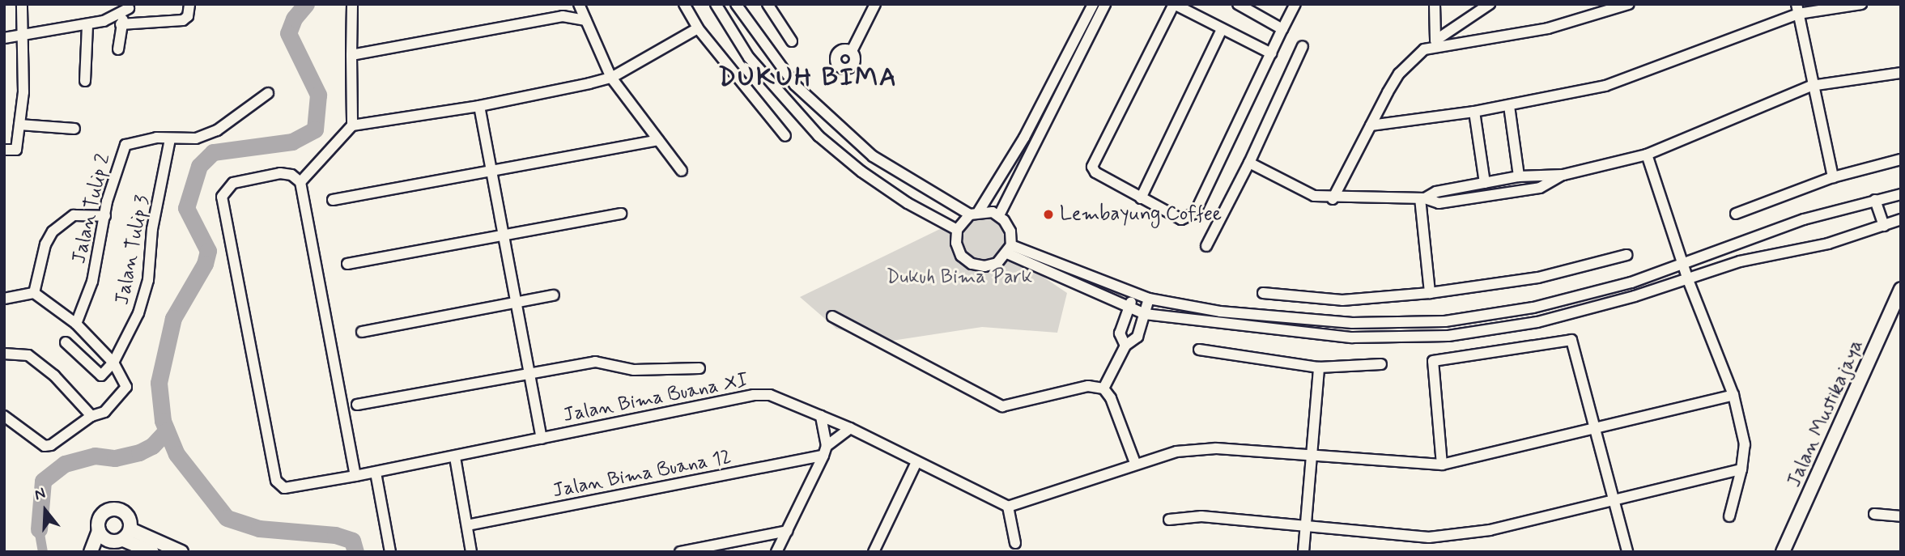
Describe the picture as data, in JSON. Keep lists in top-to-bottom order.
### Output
{
  "streets": {
    "main road": ["Jalan Mustikajaya"],
    "street": [
      "Jalan Tulip 2",
      "Jalan Tulip 3",
      "Jalan Bima Buana XI",
      "Jalan Bima Buana 12"
    ]
  },
  "crossings": [
    ["Jalan Tulip 2", "Jalan Tulip 3"]
  ],
  "districts": ["DUKUH BIMA"],
  "parks": ["Dukuh Bima Park"],
  "places": ["Lembayung Coffee"],
  "north": "top"
}
